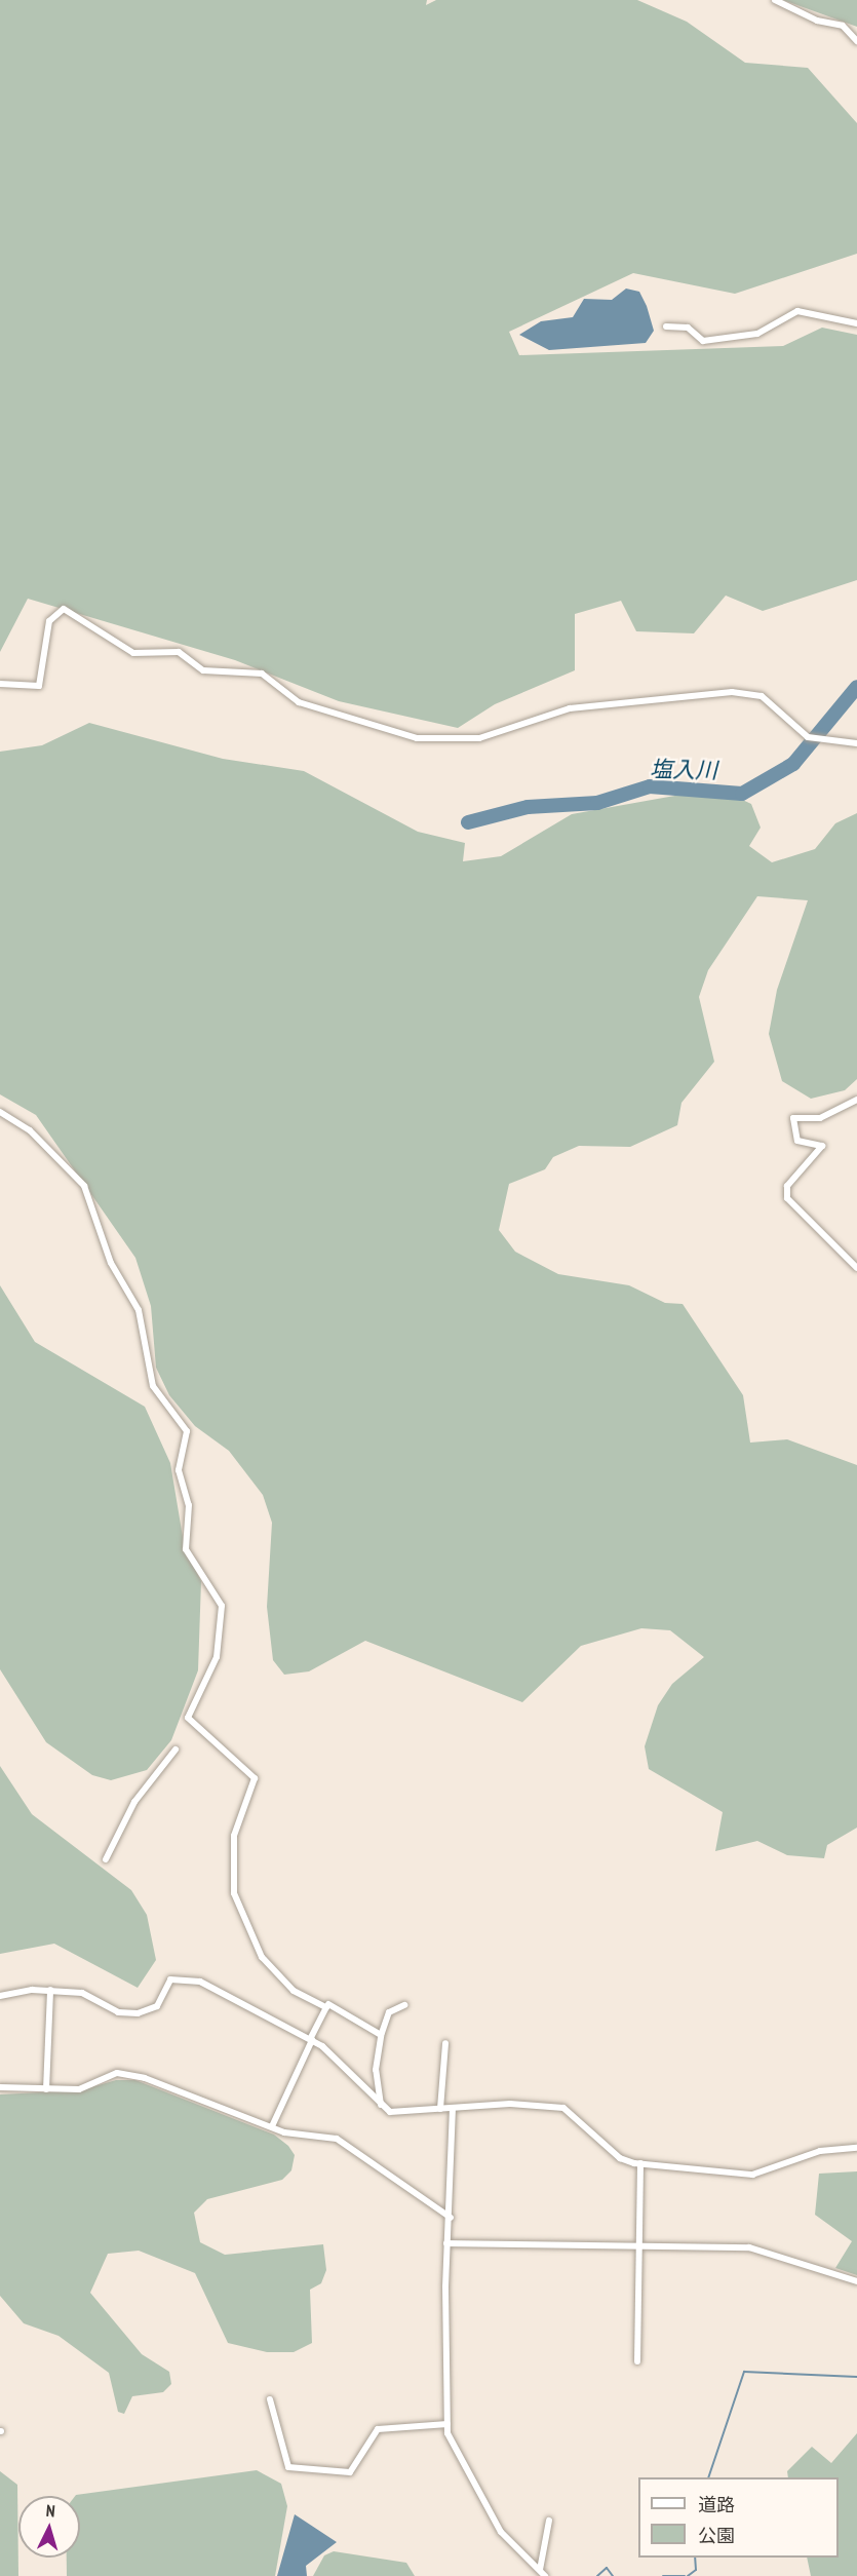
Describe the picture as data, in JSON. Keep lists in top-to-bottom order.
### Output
{
  "water": ["塩入川"],
  "legend": ["道路", "公園"],
  "north": "top"
}
